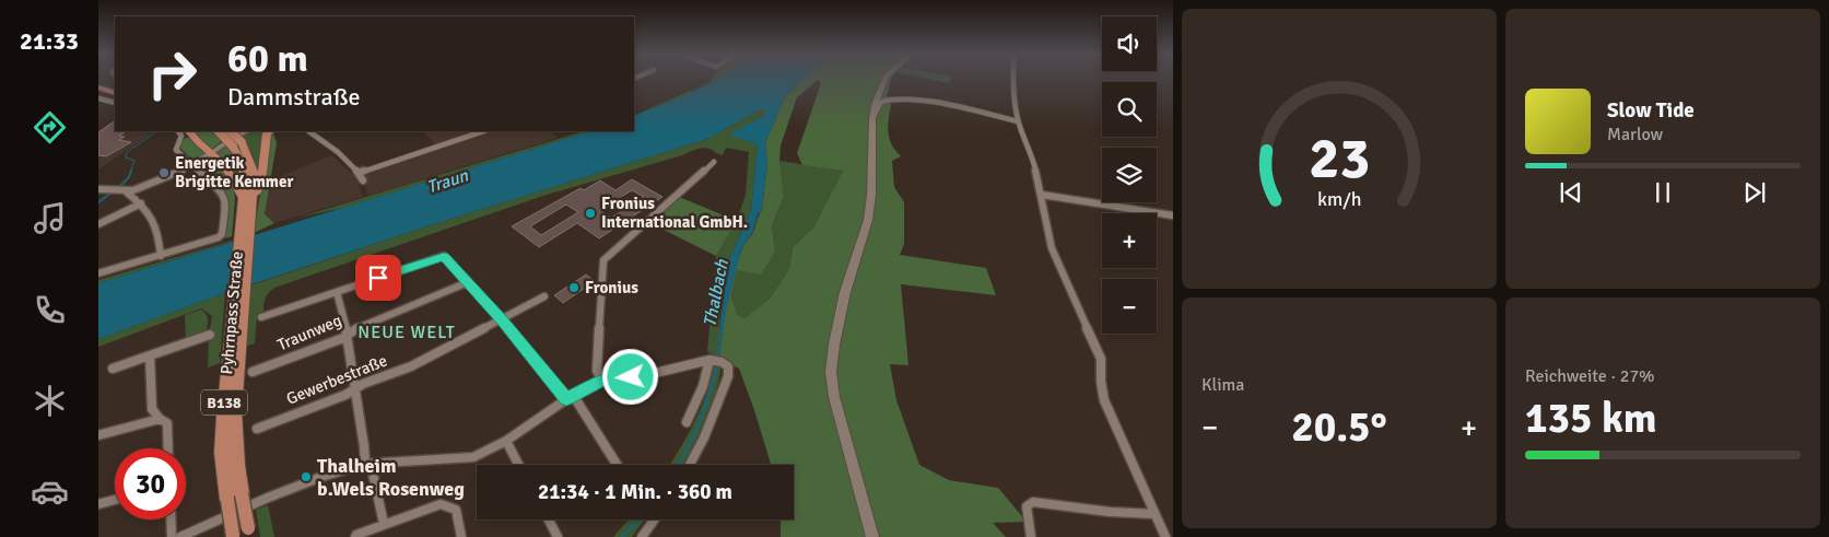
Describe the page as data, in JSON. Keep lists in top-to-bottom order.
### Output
{
  "streets": {
    "main road": ["Pyhrnpass Straße", "B138"],
    "street": ["Traunweg", "Gewerbestraße"]
  },
  "districts": ["NEUE WELT"],
  "water": ["Traun", "Thalbach"],
  "places": [
    "Energetik Brigitte Kemmer",
    "Fronius International GmbH.",
    "Fronius",
    "Thalheim b.Wels Rosenweg"
  ],
  "page": {
    "tabs": "21:33",
    "map_buttons": ["+", "−"],
    "turn": ["60 m", "Dammstraße"],
    "song": ["Slow Tide", "Marlow"],
    "tile": [
      "Klima",
      ["Reichweite · 27%", "135 km"]
    ],
    "heat": ["−", "20.5°", "+"],
    "limit": "30",
    "trip": "21:34 · 1 Min. · 360 m",
    "gauge": ["23", "km/h"]
  }
}
